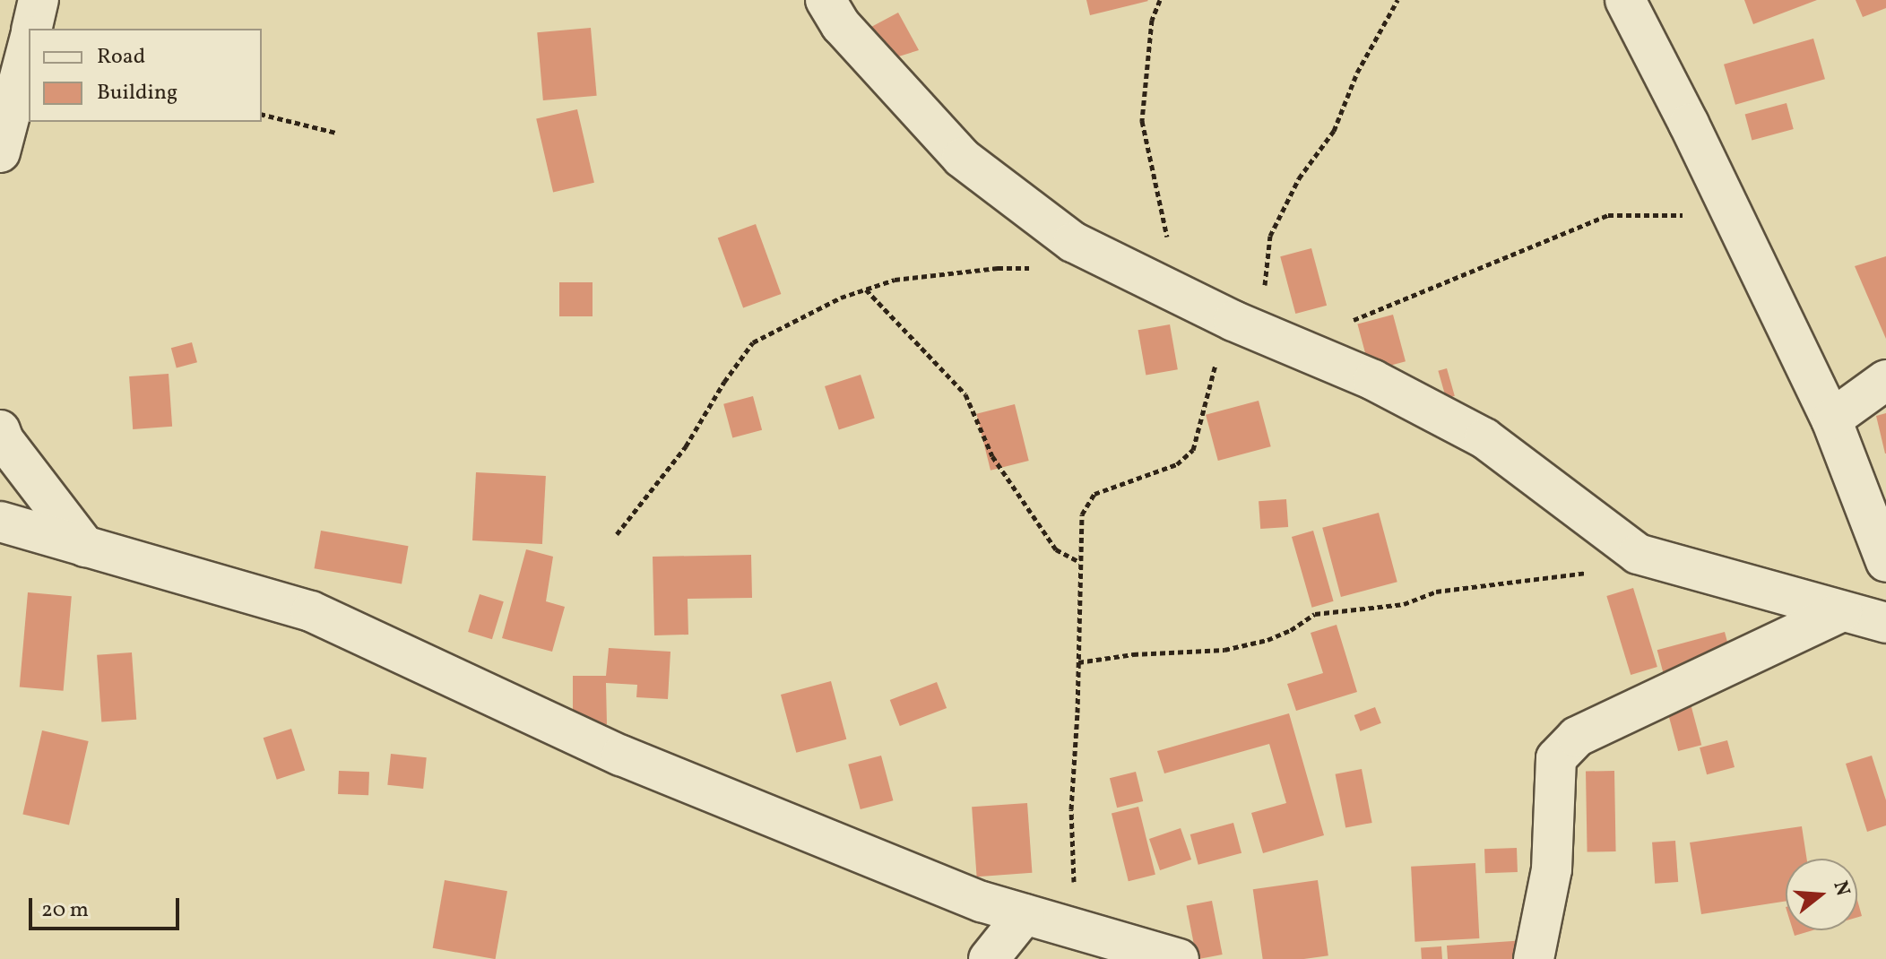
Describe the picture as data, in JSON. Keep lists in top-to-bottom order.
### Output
{
  "legend": ["Road", "Building"],
  "scale_bar": "20 m",
  "north": "right"
}
